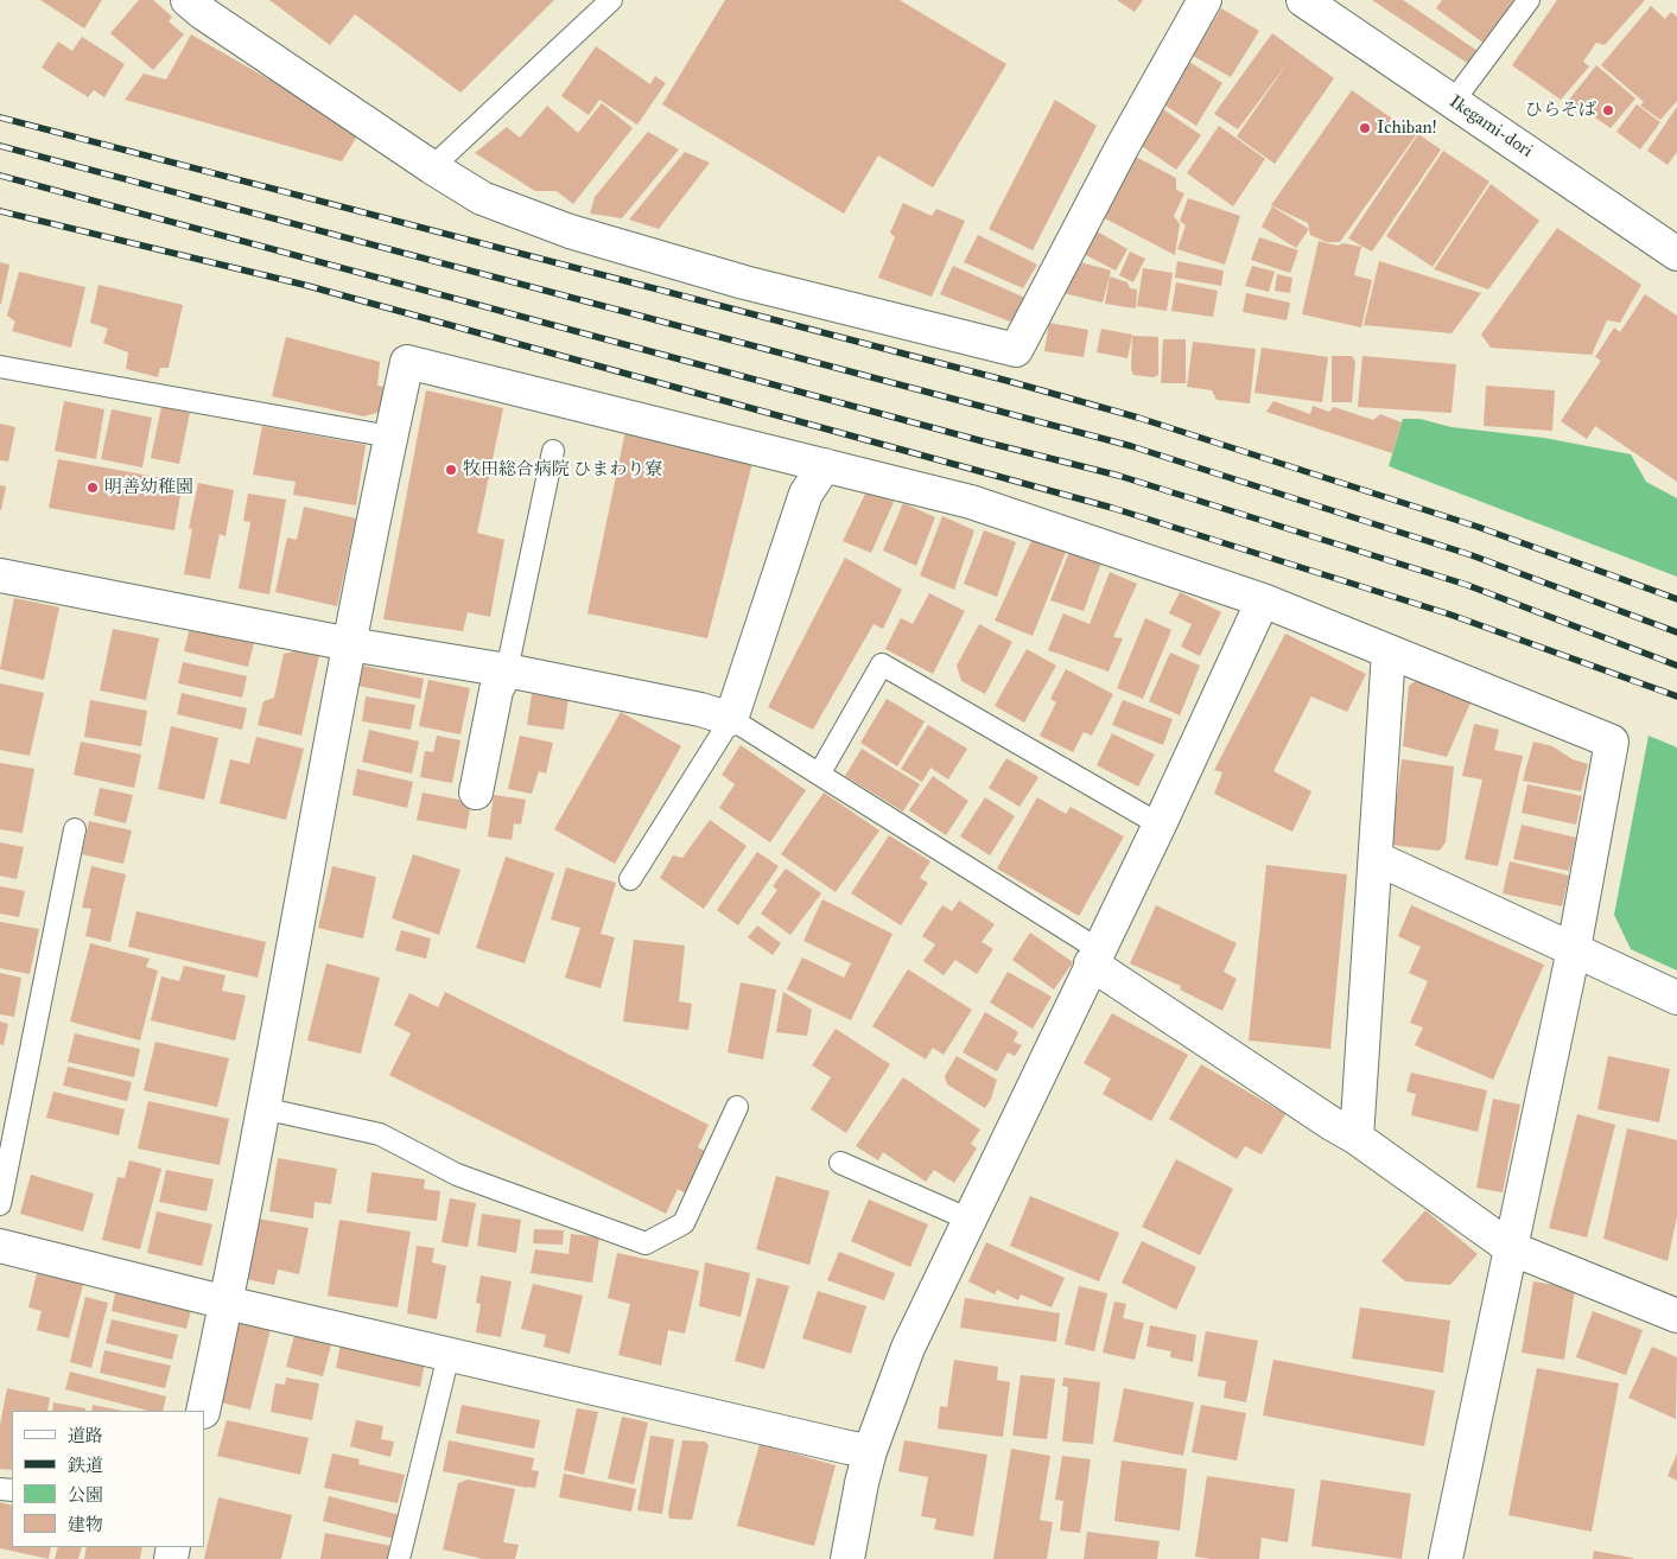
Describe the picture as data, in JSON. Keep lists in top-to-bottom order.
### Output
{
  "streets": {
    "street": ["Ikegami-dori"]
  },
  "places": [
    "ひらそば",
    "Ichiban!",
    "牧田総合病院 ひまわり寮",
    "明善幼稚園"
  ],
  "legend": [
    "道路",
    "鉄道",
    "公園",
    "建物"
  ]
}
